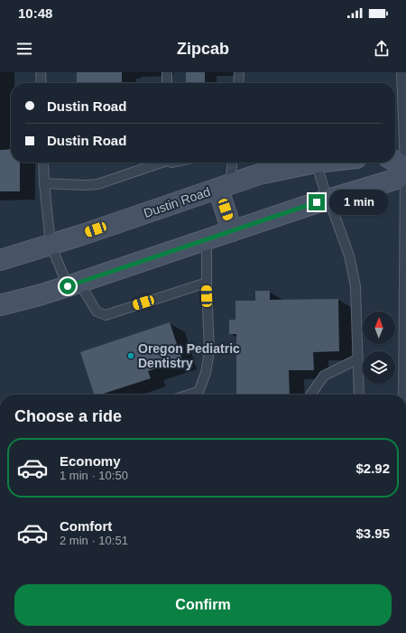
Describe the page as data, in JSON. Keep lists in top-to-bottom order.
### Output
{
  "streets": {
    "street": ["Dustin Road"]
  },
  "places": ["Oregon Pediatric Dentistry"],
  "north": "top",
  "page": {
    "status": "10:48",
    "header": "Zipcab",
    "banner": ["Dustin Road", "Dustin Road"],
    "bubble": "1 min",
    "heading": "Choose a ride",
    "list": [
      {
        "name": "Economy",
        "note": "1 min · 10:50",
        "value": "$2.92"
      },
      {
        "name": "Comfort",
        "note": "2 min · 10:51",
        "value": "$3.95"
      }
    ],
    "buttons": "Confirm"
  }
}
